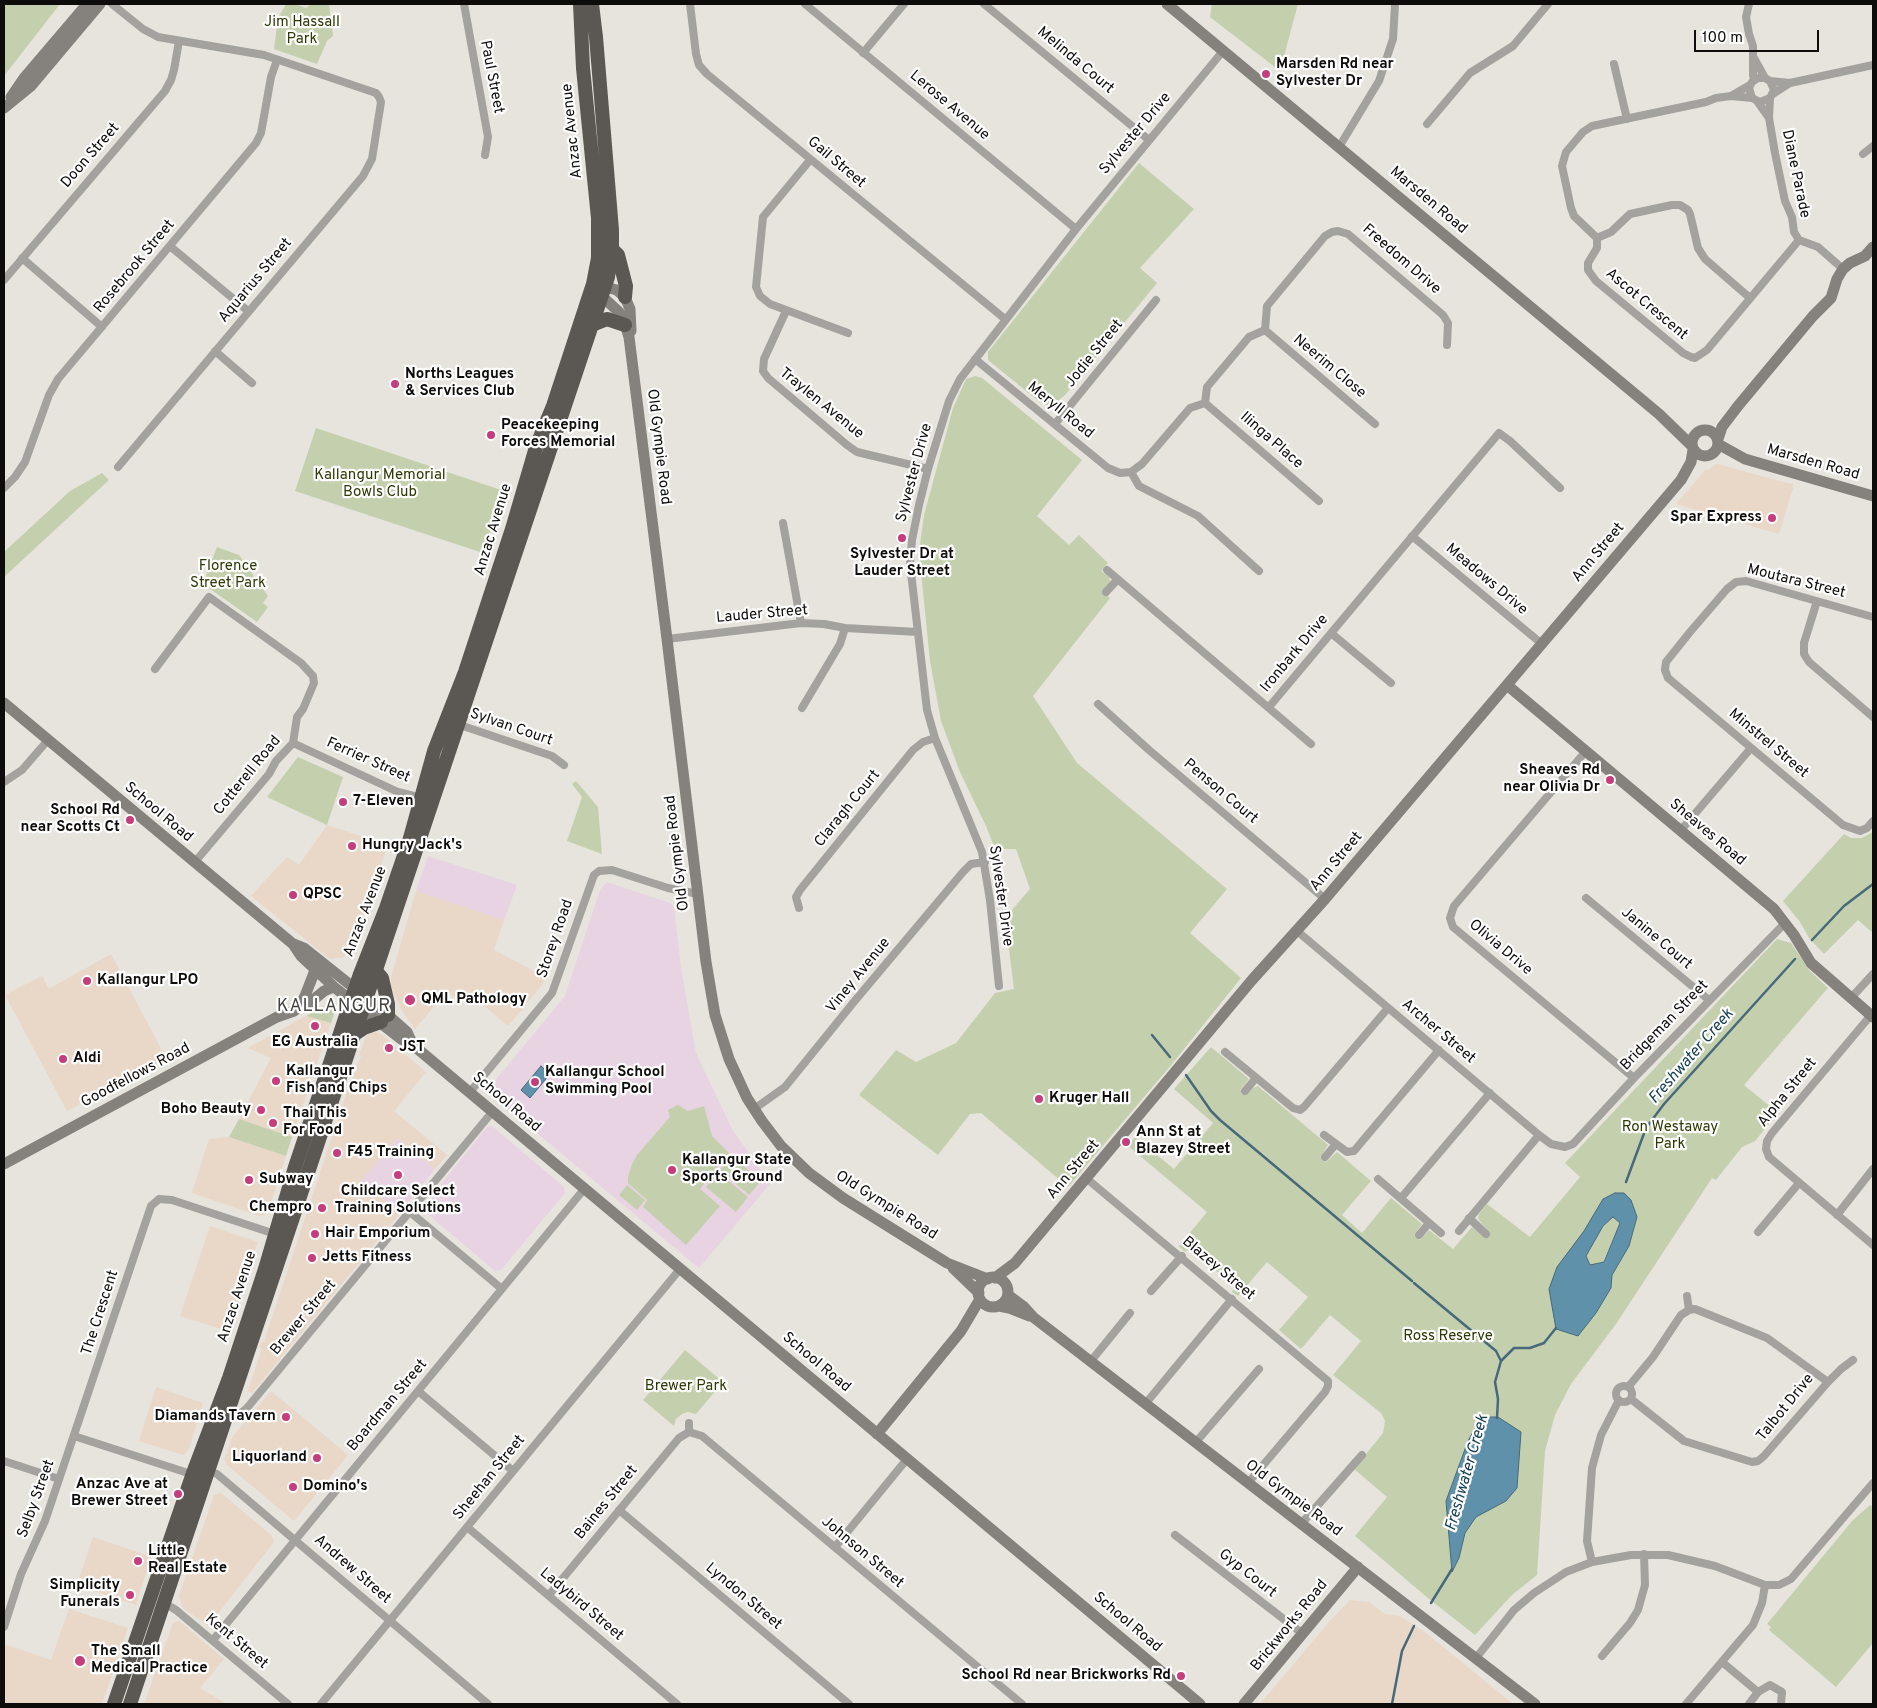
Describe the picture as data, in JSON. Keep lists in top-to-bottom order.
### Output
{
  "streets": {
    "highway": ["Anzac Avenue"],
    "street": [
      "Melinda Court",
      "Paul Street",
      "Lerose Avenue",
      "Sylvester Drive",
      "Doon Street",
      "Gail Street",
      "Diane Parade",
      "Marsden Road",
      "Freedom Drive",
      "Rosebrook Street",
      "Aquarius Street",
      "Ascot Crescent",
      "Jodie Street",
      "Neerim Close",
      "Traylen Avenue",
      "Meryll Road",
      "Ilinga Place",
      "Old Gympie Road",
      "Ann Street",
      "Meadows Drive",
      "Moutara Street",
      "Lauder Street",
      "Ironbark Drive",
      "Sylvan Court",
      "Minstrel Street",
      "Ferrier Street",
      "Cotterell Road",
      "Penson Court",
      "Claragh Court",
      "School Road",
      "Sheaves Road",
      "Storey Road",
      "Janine Court",
      "Olivia Drive",
      "Viney Avenue",
      "Bridgeman Street",
      "Archer Street",
      "Goodfellows Road",
      "Alpha Street",
      "Blazey Street",
      "The Crescent",
      "Brewer Street",
      "Boardman Street",
      "Talbot Drive",
      "Sheehan Street",
      "Selby Street",
      "Baines Street",
      "Johnson Street",
      "Andrew Street",
      "Gyp Court",
      "Lyndon Street",
      "Ladybird Street",
      "Brickworks Road",
      "Kent Street"
    ]
  },
  "crossings": [
    ["Melinda Court", "Sylvester Drive"],
    ["Lerose Avenue", "Sylvester Drive"],
    ["Anzac Avenue", "Old Gympie Road"],
    ["Anzac Avenue", "Sylvan Court"],
    ["Anzac Avenue", "Ferrier Street"],
    ["Anzac Avenue", "School Road"],
    ["Anzac Avenue", "The Crescent"],
    ["Anzac Avenue", "Brewer Street"],
    ["Anzac Avenue", "Andrew Street"],
    ["Anzac Avenue", "Kent Street"],
    ["Sylvester Drive", "Gail Street"],
    ["Sylvester Drive", "Marsden Road"],
    ["Sylvester Drive", "Traylen Avenue"],
    ["Sylvester Drive", "Meryll Road"],
    ["Sylvester Drive", "Lauder Street"],
    ["Sylvester Drive", "Claragh Court"],
    ["Sylvester Drive", "Viney Avenue"],
    ["Diane Parade", "Ascot Crescent"],
    ["Marsden Road", "Ann Street"],
    ["Freedom Drive", "Neerim Close"],
    ["Rosebrook Street", "Aquarius Street"],
    ["Jodie Street", "Meryll Road"],
    ["Old Gympie Road", "Ann Street"],
    ["Old Gympie Road", "Lauder Street"],
    ["Old Gympie Road", "Storey Road"],
    ["Old Gympie Road", "Viney Avenue"],
    ["Old Gympie Road", "Blazey Street"],
    ["Old Gympie Road", "Brickworks Road"],
    ["Ann Street", "Meadows Drive"],
    ["Ann Street", "Penson Court"],
    ["Ann Street", "Sheaves Road"],
    ["Ann Street", "Archer Street"],
    ["Ann Street", "Blazey Street"],
    ["Meadows Drive", "Ironbark Drive"],
    ["Moutara Street", "Minstrel Street"],
    ["Ferrier Street", "Cotterell Road"],
    ["Cotterell Road", "School Road"],
    ["School Road", "Storey Road"],
    ["School Road", "Goodfellows Road"],
    ["School Road", "Brewer Street"],
    ["School Road", "Boardman Street"],
    ["School Road", "Sheehan Street"],
    ["Sheaves Road", "Olivia Drive"],
    ["Sheaves Road", "Bridgeman Street"],
    ["Sheaves Road", "Alpha Street"],
    ["Janine Court", "Bridgeman Street"],
    ["Olivia Drive", "Bridgeman Street"],
    ["Bridgeman Street", "Archer Street"],
    ["The Crescent", "Selby Street"],
    ["Boardman Street", "Andrew Street"],
    ["Boardman Street", "Kent Street"],
    ["Sheehan Street", "Andrew Street"],
    ["Sheehan Street", "Ladybird Street"],
    ["Baines Street", "Johnson Street"],
    ["Baines Street", "Lyndon Street"],
    ["Baines Street", "Ladybird Street"],
    ["Gyp Court", "Brickworks Road"]
  ],
  "districts": ["KALLANGUR"],
  "water": ["Freshwater Creek"],
  "parks": [
    "Jim Hassall Park",
    "Kallangur Memorial Bowls Club",
    "Florence Street Park",
    "Ron Westaway Park",
    "Ross Reserve",
    "Brewer Park"
  ],
  "places": [
    "Marsden Rd near Sylvester Dr",
    "Norths Leagues & Services Club",
    "Peacekeeping Forces Memorial",
    "Spar Express",
    "Sylvester Dr at Lauder Street",
    "Sheaves Rd near Olivia Dr",
    "7-Eleven",
    "School Rd near Scotts Ct",
    "Hungry Jack's",
    "QPSC",
    "Kallangur LPO",
    "QML Pathology",
    "EG Australia",
    "JST",
    "Aldi",
    "Kallangur Fish and Chips",
    "Kallangur School Swimming Pool",
    "Kruger Hall",
    "Boho Beauty",
    "Thai This For Food",
    "Ann St at Blazey Street",
    "F45 Training",
    "Kallangur State Sports Ground",
    "Childcare Select Training Solutions",
    "Subway",
    "Chempro",
    "Hair Emporium",
    "Jetts Fitness",
    "Diamands Tavern",
    "Liquorland",
    "Domino's",
    "Anzac Ave at Brewer Street",
    "Little Real Estate",
    "Simplicity Funerals",
    "The Small Medical Practice",
    "School Rd near Brickworks Rd"
  ],
  "scale_bar": "100 m"
}
